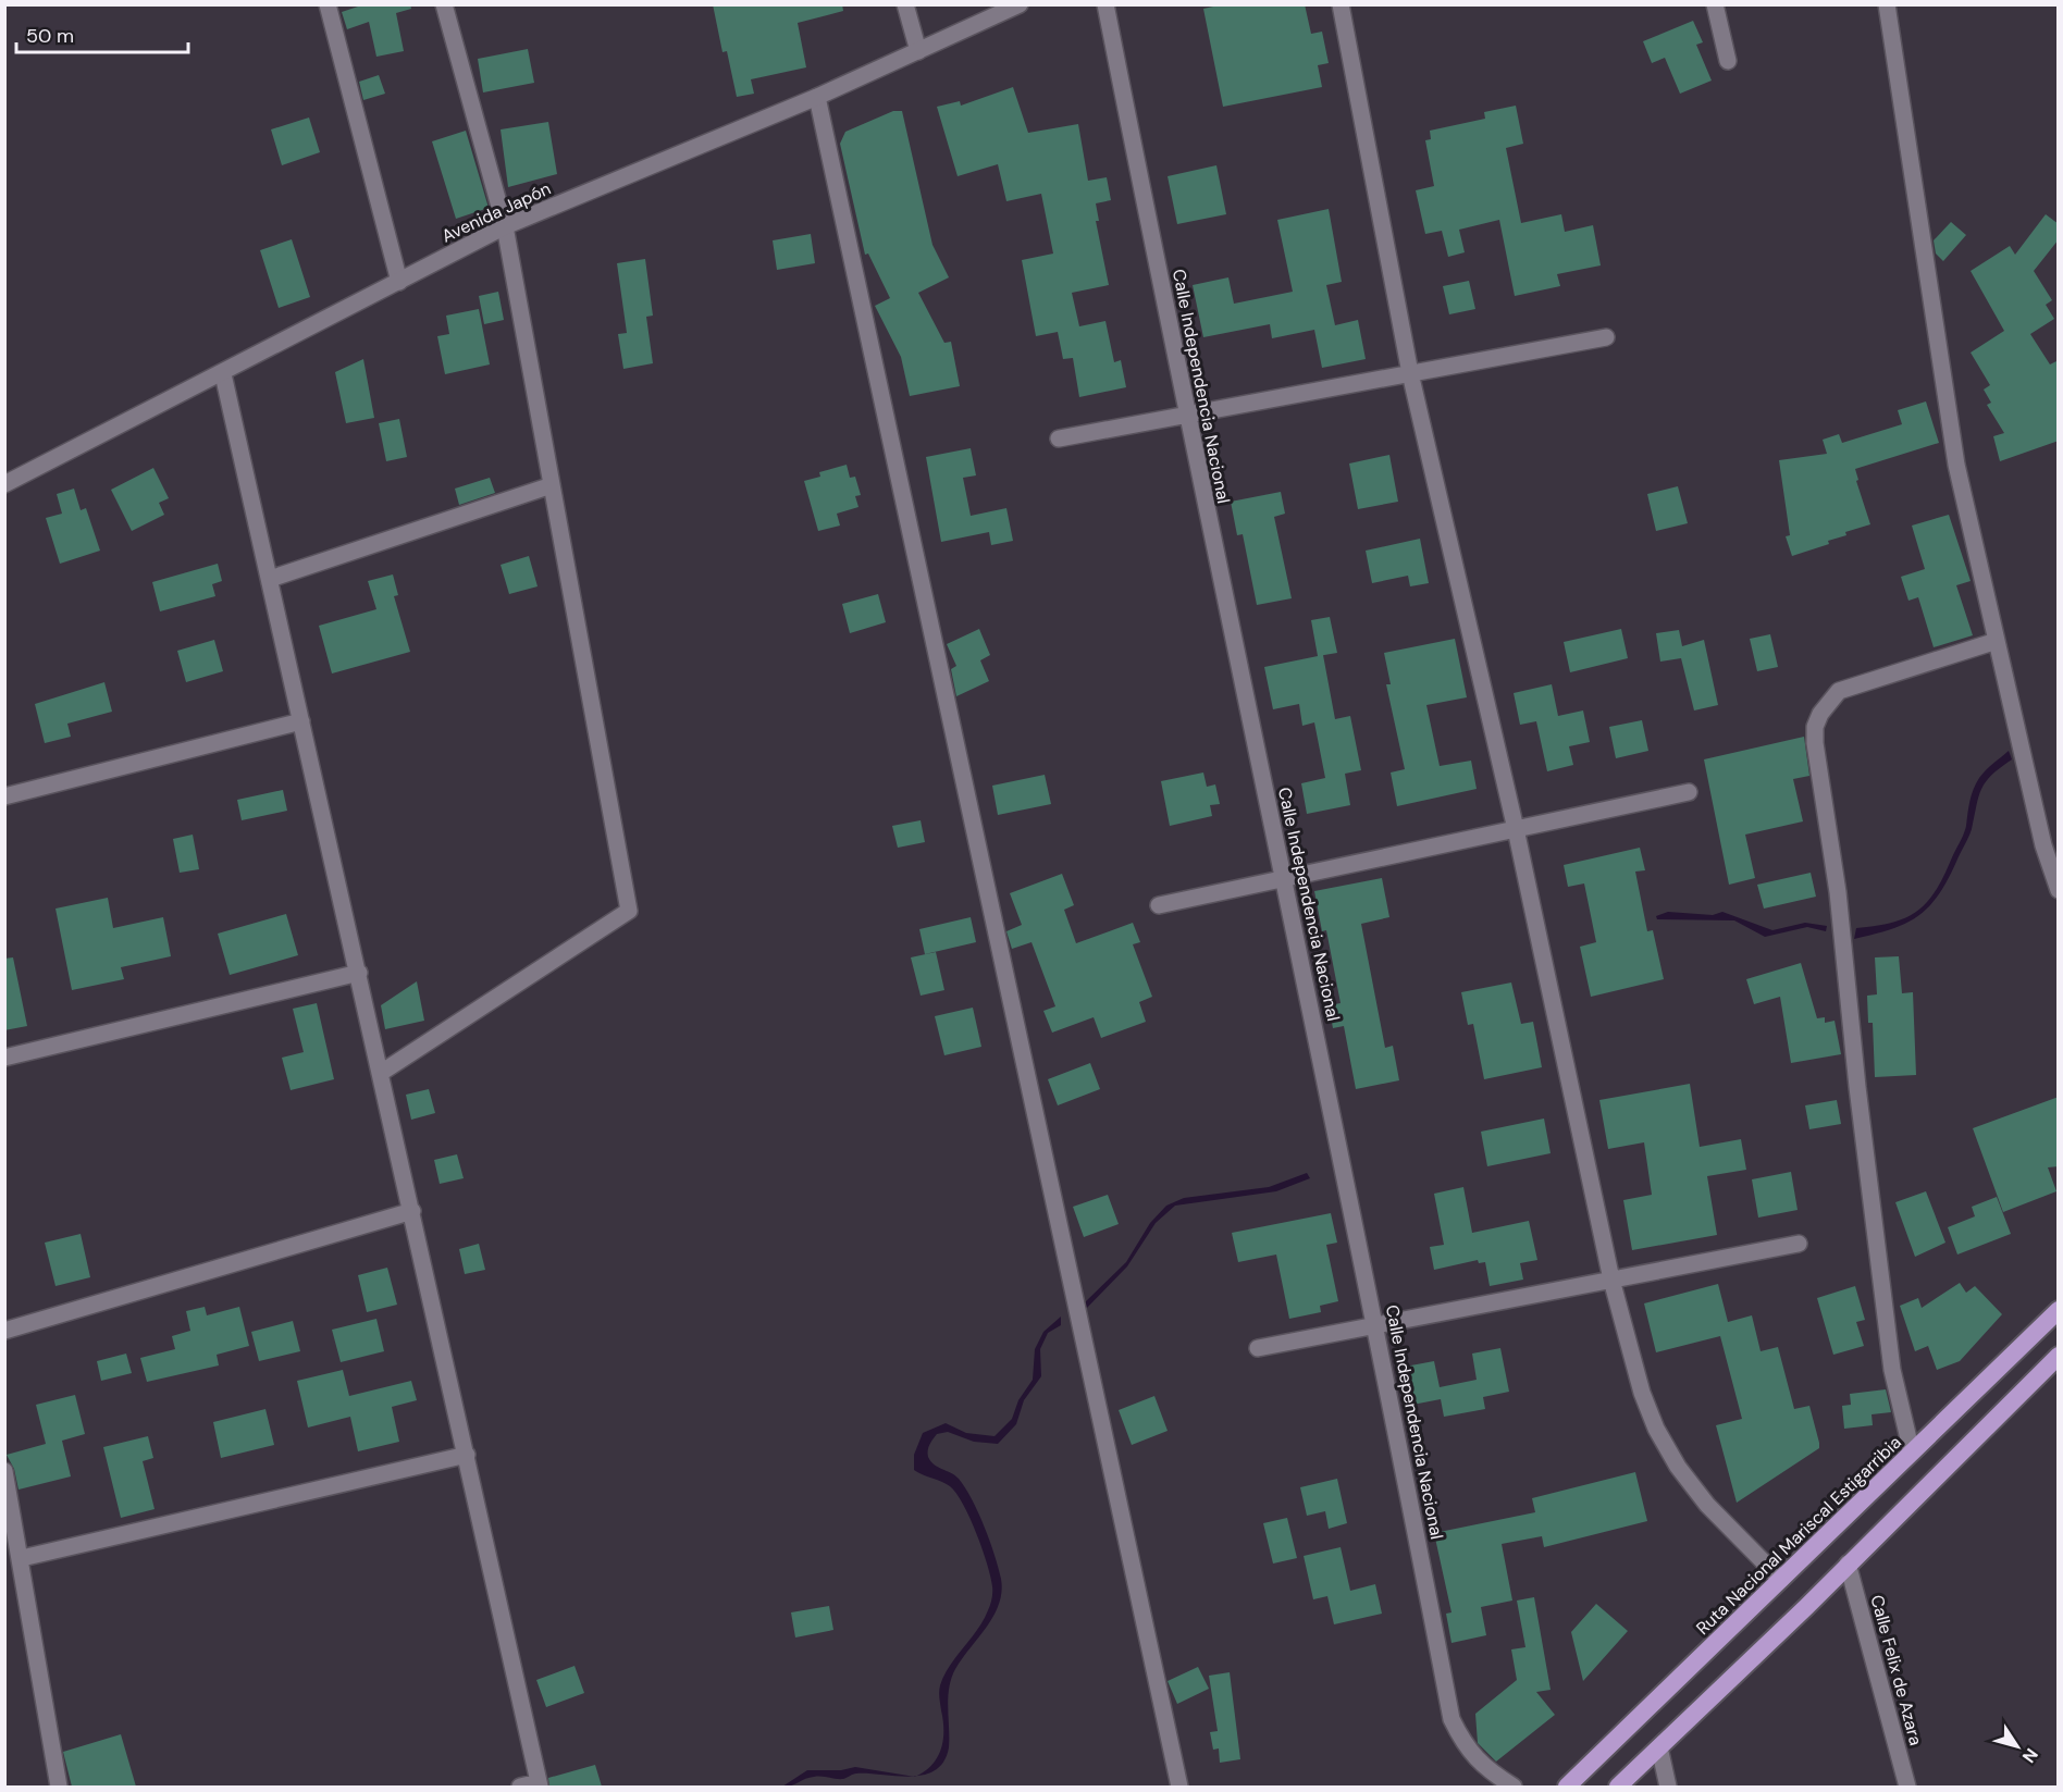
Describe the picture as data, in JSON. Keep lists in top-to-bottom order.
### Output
{
  "streets": {
    "highway": ["Ruta Nacional Mariscal Estigarribia"],
    "street": ["Avenida Japón", "Calle Independencia Nacional", "Calle Felix de Azara"]
  },
  "scale_bar": "50 m",
  "north": "bottom right"
}
